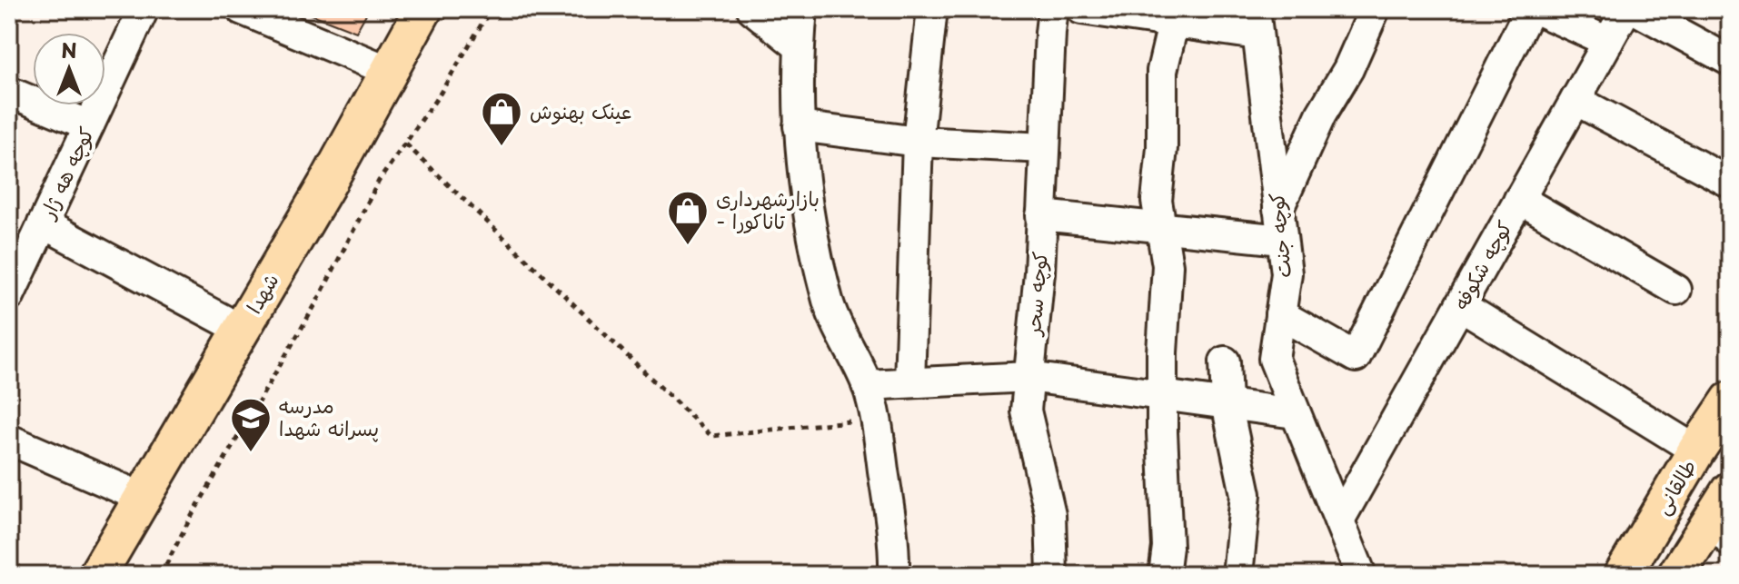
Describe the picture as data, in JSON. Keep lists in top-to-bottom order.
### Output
{
  "streets": {
    "main road": ["شهدا", "طالقانی"],
    "street": [
      "کوچه هه ژار",
      "کوچه جنت",
      "کوچه شکوفه",
      "کوچه سحر"
    ]
  },
  "crossings": [
    ["کوچه جنت", "کوچه شکوفه"]
  ],
  "places": {
    "shop": ["عینک بهنوش", "بازارشهرداری - تاناکورا"],
    "school or university": ["مدرسه پسرانه شهدا"]
  },
  "north": "top"
}
